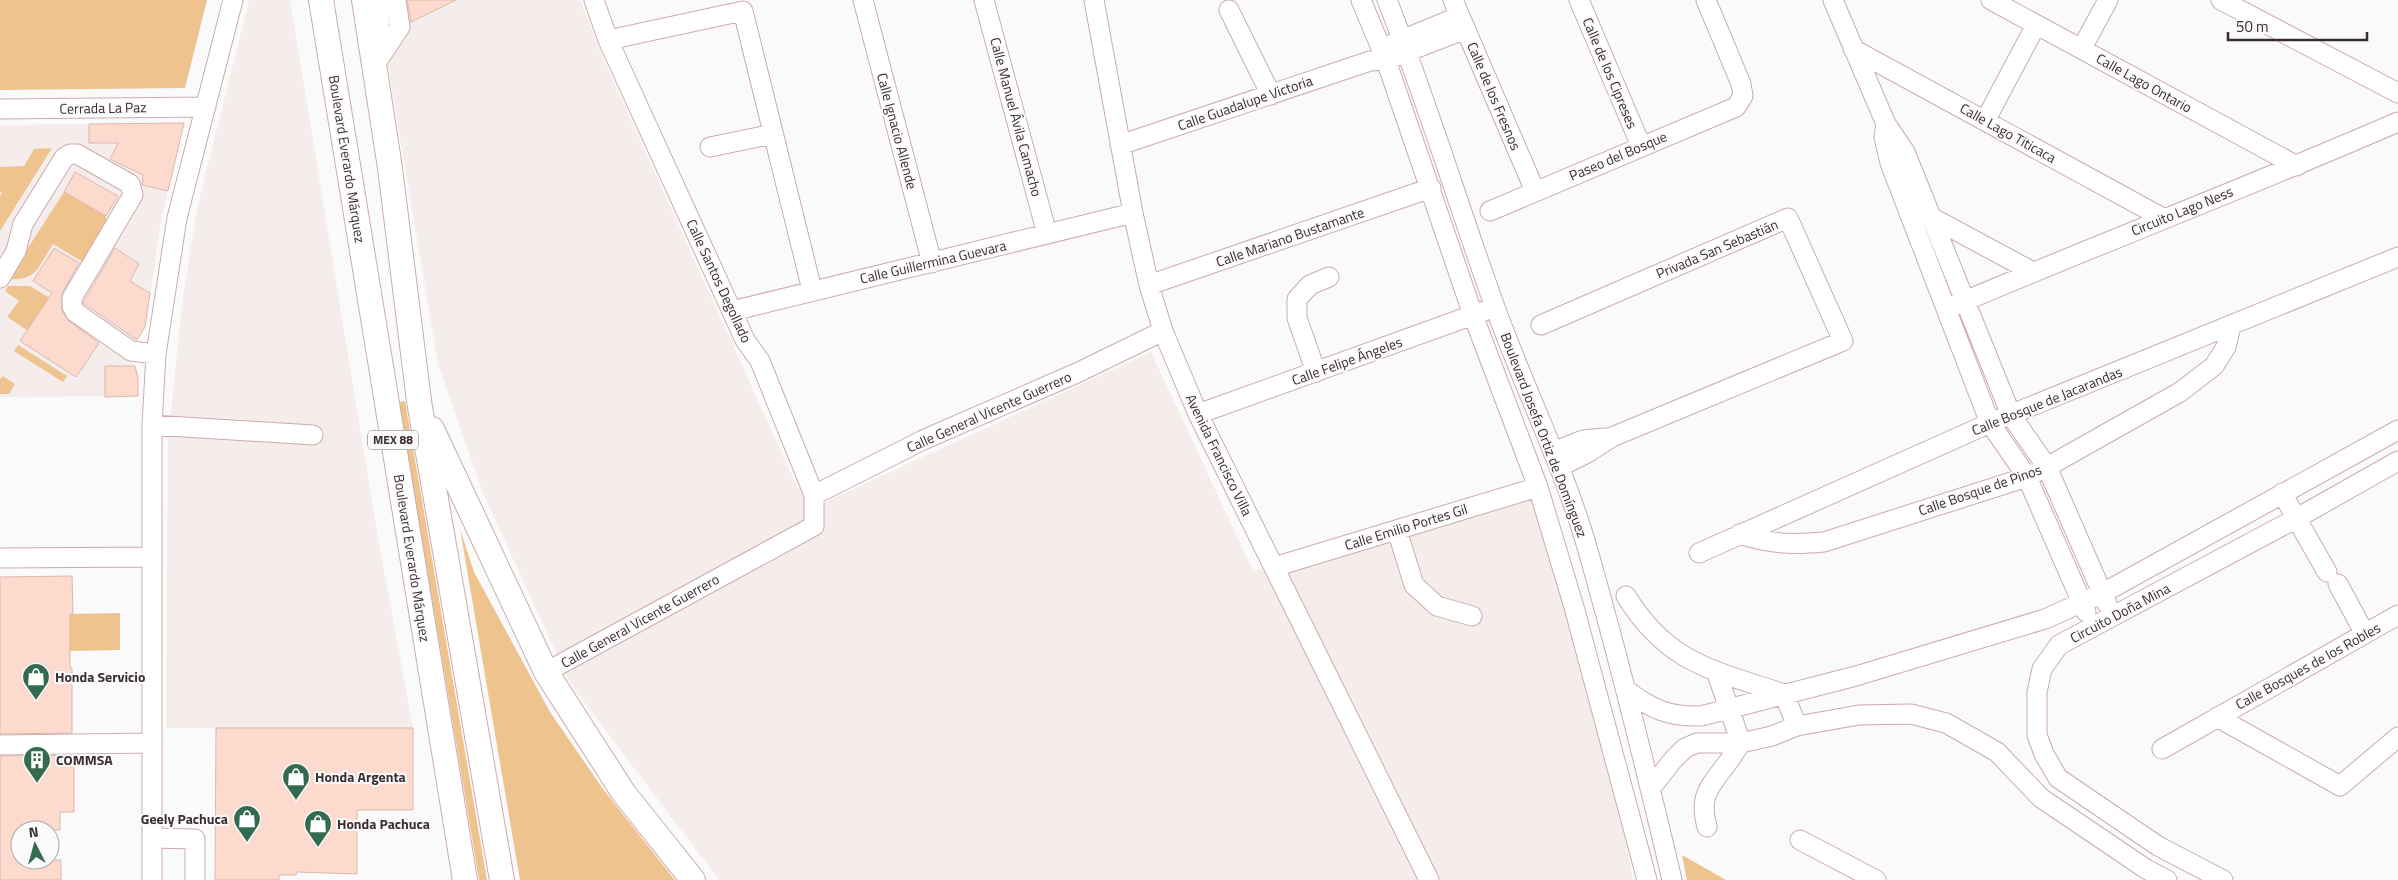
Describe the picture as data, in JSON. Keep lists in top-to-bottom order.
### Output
{
  "streets": {
    "main road": ["Boulevard Everardo Márquez", "MEX 88"],
    "street": [
      "Calle de los Cipreses",
      "Calle Lago Ontario",
      "Calle de los Fresnos",
      "Calle Guadalupe Victoria",
      "Cerrada La Paz",
      "Calle Manuel Ávila Camacho",
      "Calle Ignacio Allende",
      "Calle Lago Titicaca",
      "Paseo del Bosque",
      "Circuito Lago Ness",
      "Calle Mariano Bustamante",
      "Privada San Sebastián",
      "Calle Guillermina Guevara",
      "Calle Santos Degollado",
      "Calle Felipe Ángeles",
      "Calle Bosque de Jacarandas",
      "Calle General Vicente Guerrero",
      "Boulevard Josefa Ortiz de Domínguez",
      "Avenida Francisco Villa",
      "Calle Bosque de Pinos",
      "Calle Emilio Portes Gil",
      "Circuito Doña Mina",
      "Calle Bosques de los Robles"
    ]
  },
  "crossings": [
    ["Calle de los Cipreses", "Paseo del Bosque"],
    ["Calle Lago Ontario", "Circuito Lago Ness"],
    ["Calle de los Fresnos", "Calle Guadalupe Victoria"],
    ["Calle de los Fresnos", "Paseo del Bosque"],
    ["Calle Guadalupe Victoria", "Boulevard Josefa Ortiz de Domínguez"],
    ["Calle Guadalupe Victoria", "Avenida Francisco Villa"],
    ["Calle Manuel Ávila Camacho", "Calle Guillermina Guevara"],
    ["Calle Ignacio Allende", "Calle Guillermina Guevara"],
    ["Calle Lago Titicaca", "Circuito Lago Ness"],
    ["Calle Mariano Bustamante", "Boulevard Josefa Ortiz de Domínguez"],
    ["Calle Mariano Bustamante", "Avenida Francisco Villa"],
    ["Privada San Sebastián", "Boulevard Josefa Ortiz de Domínguez"],
    ["Calle Guillermina Guevara", "Calle Santos Degollado"],
    ["Calle Guillermina Guevara", "Avenida Francisco Villa"],
    ["Calle Santos Degollado", "Calle General Vicente Guerrero"],
    ["Calle Felipe Ángeles", "Boulevard Josefa Ortiz de Domínguez"],
    ["Calle Felipe Ángeles", "Avenida Francisco Villa"],
    ["Calle Bosque de Jacarandas", "Calle Bosque de Pinos"],
    ["Calle General Vicente Guerrero", "Avenida Francisco Villa"],
    ["Boulevard Josefa Ortiz de Domínguez", "Calle Emilio Portes Gil"],
    ["Boulevard Josefa Ortiz de Domínguez", "Circuito Doña Mina"],
    ["Avenida Francisco Villa", "Calle Emilio Portes Gil"]
  ],
  "places": {
    "shop": [
      "Honda Servicio",
      "Honda Argenta",
      "Geely Pachuca",
      "Honda Pachuca"
    ],
    "building": ["COMMSA"]
  },
  "scale_bar": "50 m",
  "north": "top"
}
